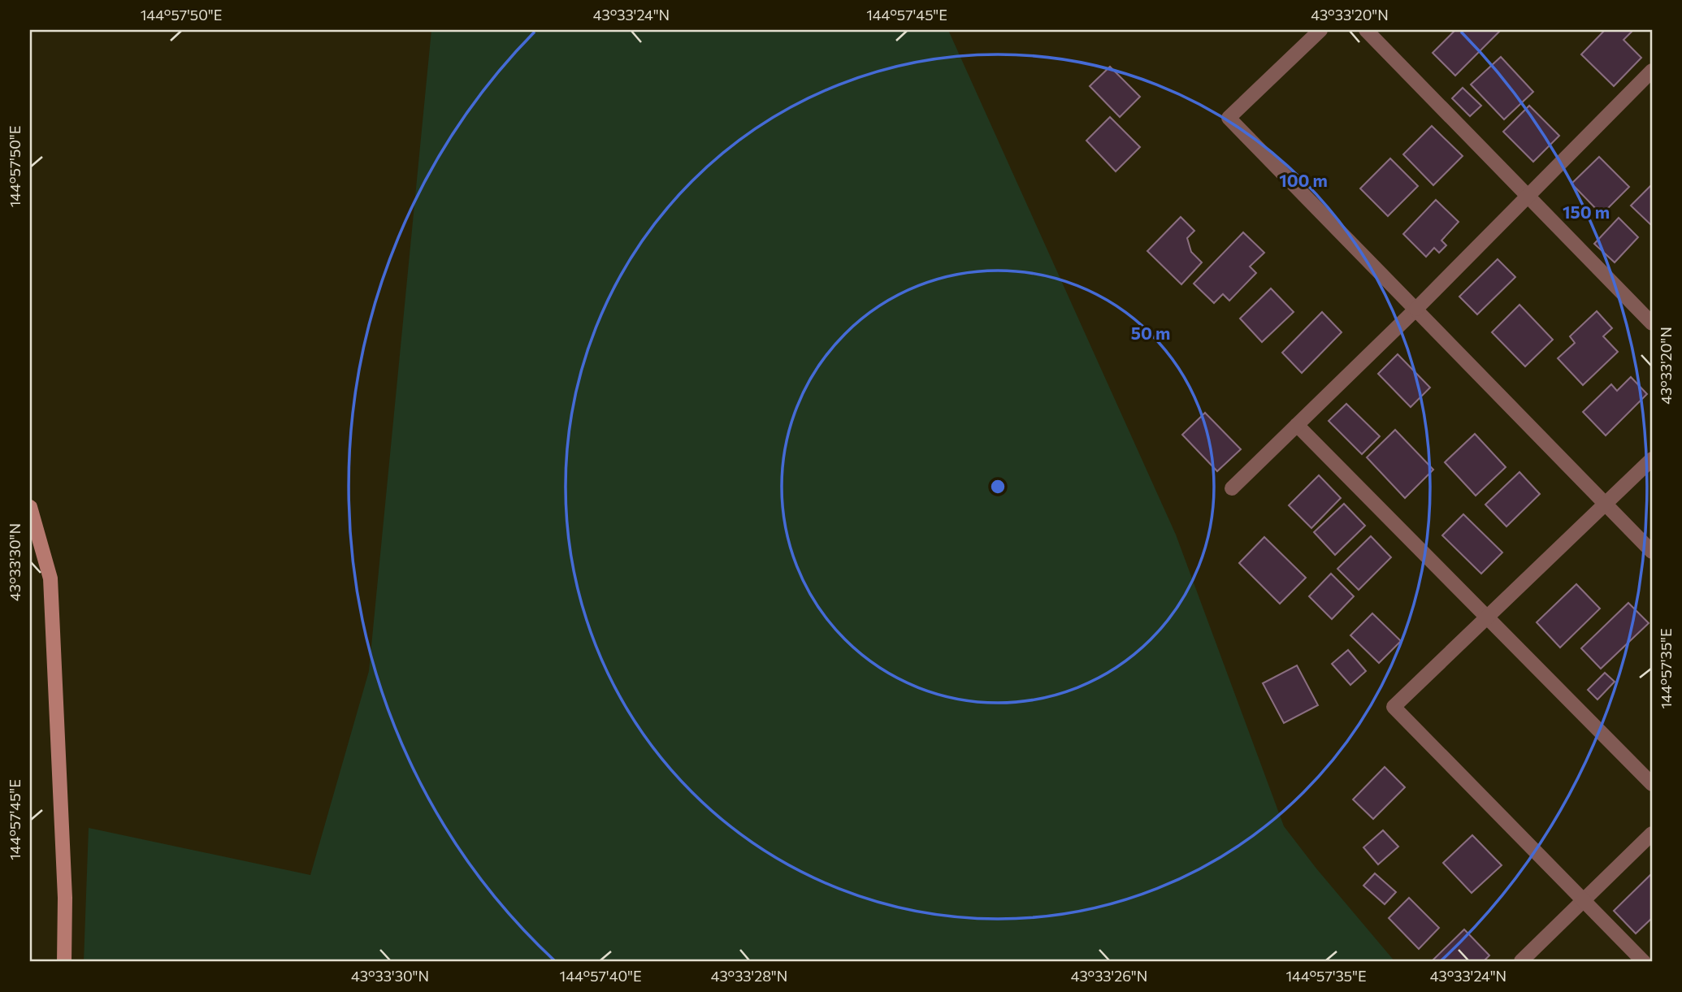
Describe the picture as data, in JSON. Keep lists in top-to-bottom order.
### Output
{
  "coordinates": [
    "144°57'50\"E",
    "43°33'24\"N",
    "144°57'45\"E",
    "43°33'20\"N",
    "43°33'30\"N",
    "144°57'35\"E",
    "144°57'40\"E",
    "43°33'28\"N",
    "43°33'26\"N"
  ],
  "rings": ["100 m", "150 m", "50 m"]
}
